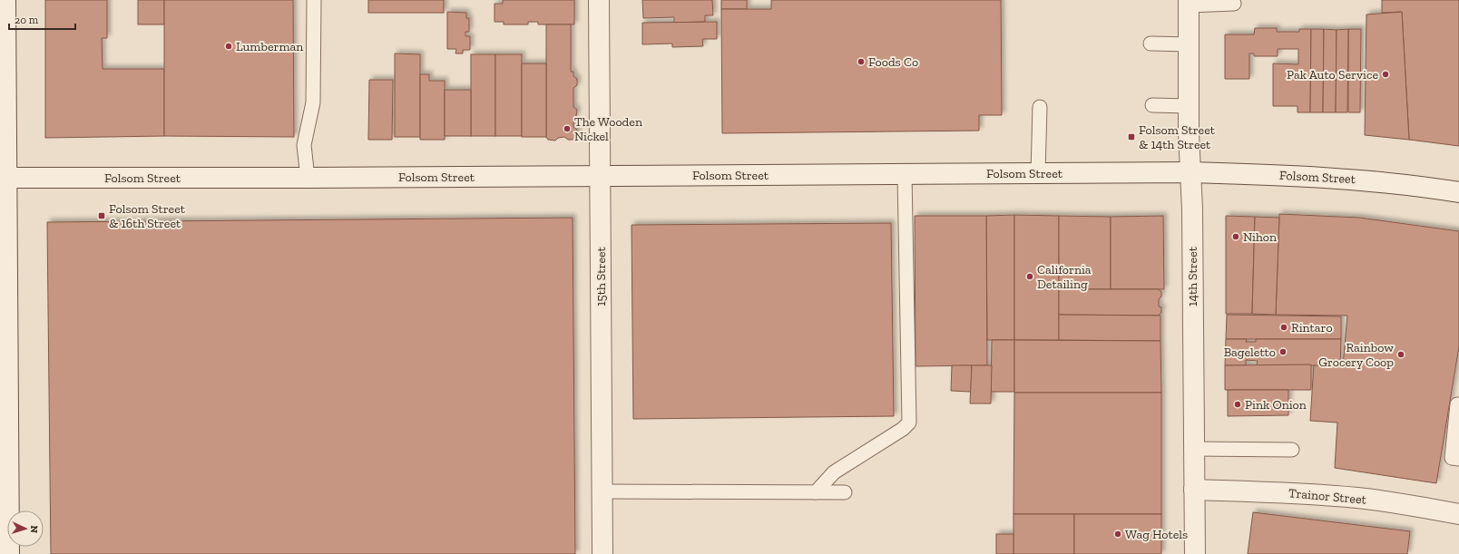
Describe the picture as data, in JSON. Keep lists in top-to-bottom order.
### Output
{
  "streets": {
    "street": [
      "Folsom Street",
      "15th Street",
      "14th Street",
      "Trainor Street"
    ]
  },
  "crossings": [
    ["Folsom Street", "15th Street"],
    ["Folsom Street", "14th Street"],
    ["14th Street", "Trainor Street"]
  ],
  "places": {
    "other": [
      "Lumberman",
      "Foods Co",
      "Pak Auto Service",
      "The Wooden Nickel",
      "Nihon",
      "California Detailing",
      "Rintaro",
      "Bageletto",
      "Rainbow Grocery Coop",
      "Pink Onion",
      "Wag Hotels"
    ],
    "transit": ["Folsom Street & 14th Street", "Folsom Street & 16th Street"]
  },
  "scale_bar": "20 m",
  "north": "right"
}
